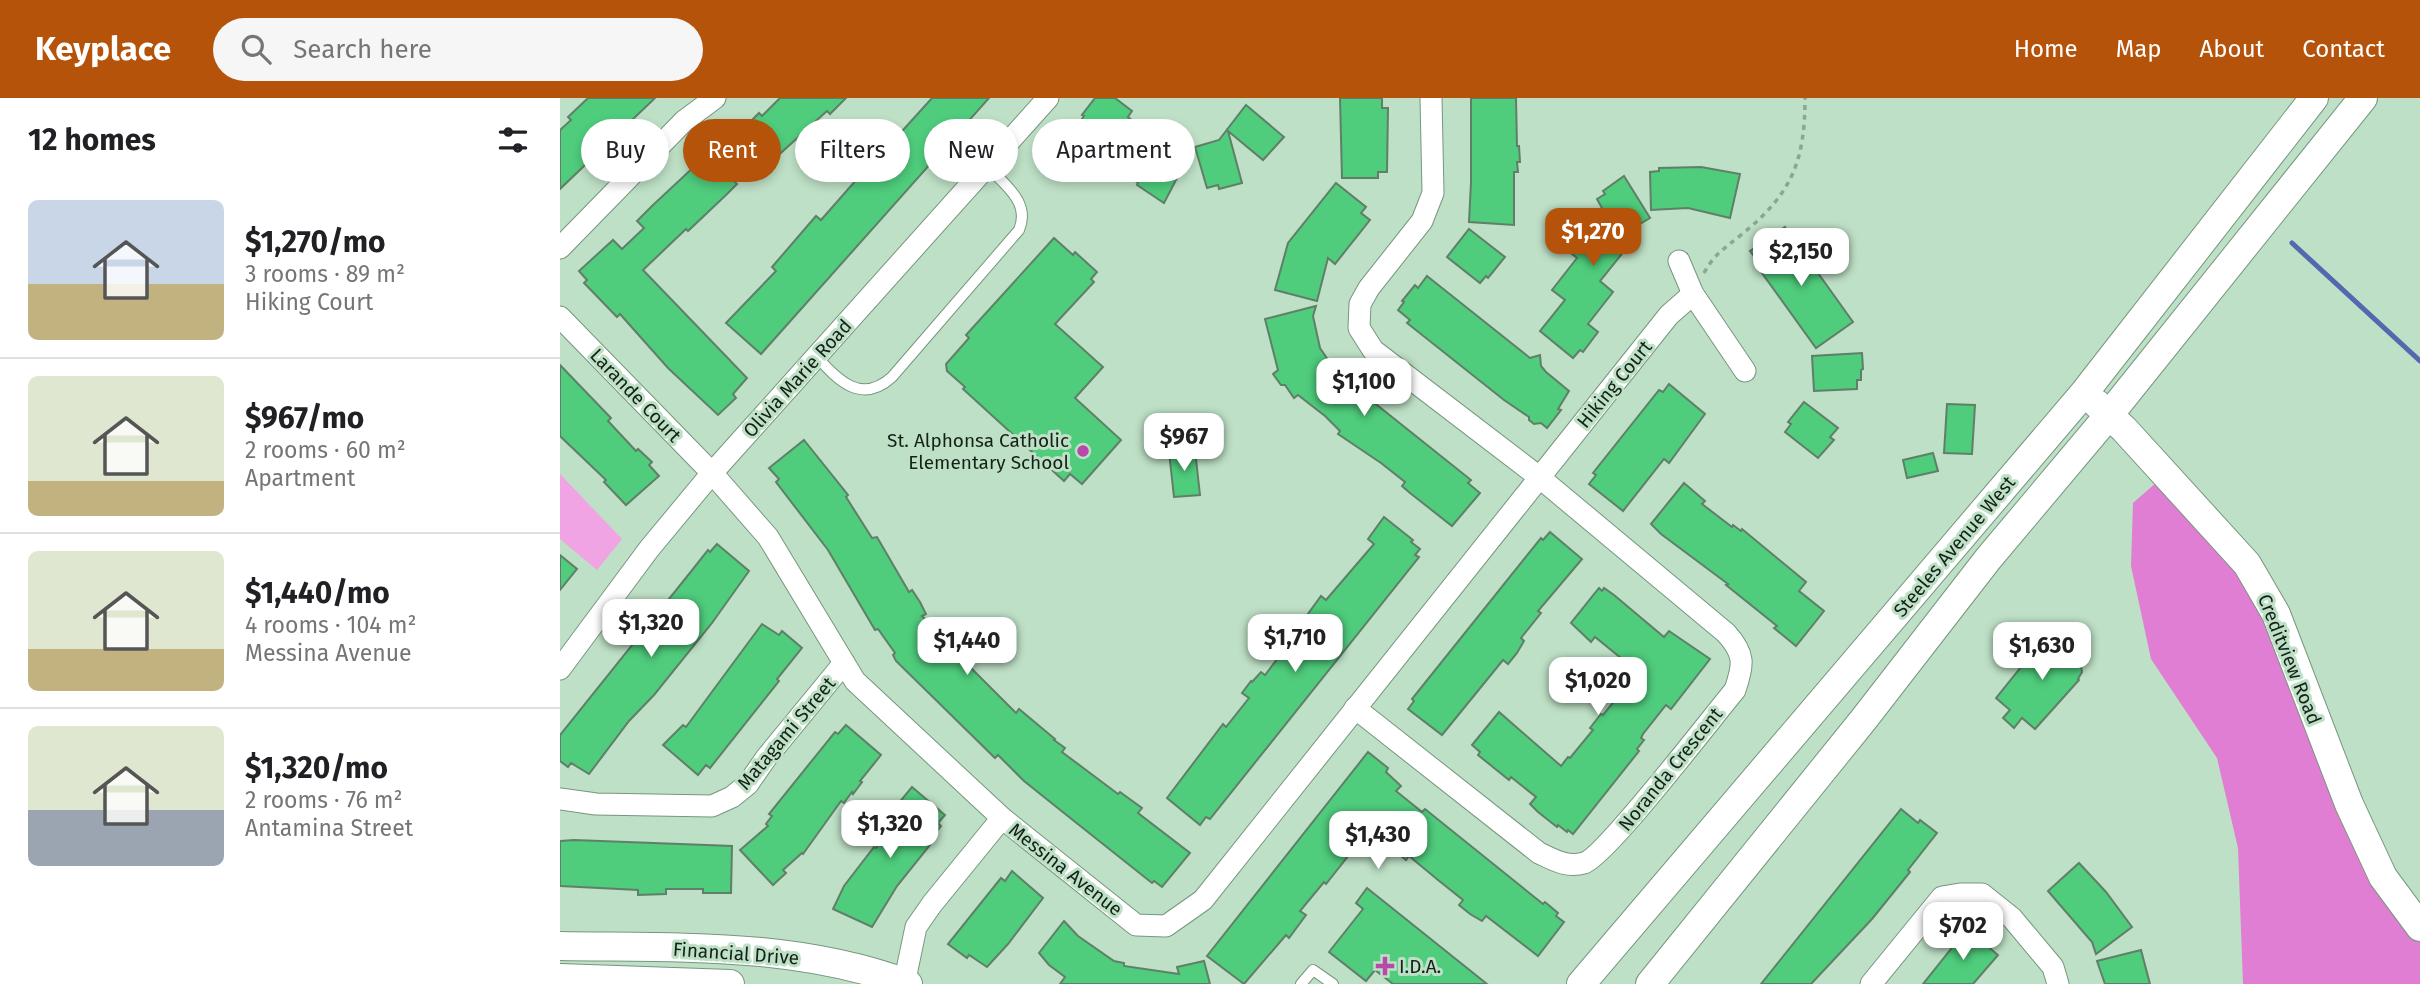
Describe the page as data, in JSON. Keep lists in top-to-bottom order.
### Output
{
  "streets": {
    "main road": ["Steeles Avenue West", "Creditview Road", "Financial Drive"],
    "street": [
      "Olivia Marie Road",
      "Hiking Court",
      "Larande Court",
      "Matagami Street",
      "Noranda Crescent",
      "Messina Avenue"
    ]
  },
  "crossings": [
    ["Olivia Marie Road", "Larande Court"],
    ["Olivia Marie Road", "Messina Avenue"],
    ["Hiking Court", "Noranda Crescent"],
    ["Hiking Court", "Messina Avenue"],
    ["Larande Court", "Messina Avenue"],
    ["Steeles Avenue West", "Creditview Road"],
    ["Matagami Street", "Messina Avenue"],
    ["Noranda Crescent", "Messina Avenue"]
  ],
  "places": {
    "other": ["St. Alphonsa Catholic Elementary School"],
    "health": ["I.D.A."]
  },
  "page": {
    "header": "Keyplace",
    "search": "Search here",
    "nav": [
      "Home",
      "Map",
      "About",
      "Contact"
    ],
    "heading": "12 homes",
    "chip": [
      "Buy",
      "Rent",
      "Filters",
      "New",
      "Apartment"
    ],
    "list": [
      {
        "name": "$1,270/mo",
        "note": "3 rooms · 89 m² · Hiking Court"
      },
      {
        "name": "$967/mo",
        "note": "2 rooms · 60 m² · Apartment"
      },
      {
        "name": "$1,440/mo",
        "note": "4 rooms · 104 m² · Messina Avenue"
      },
      {
        "name": "$1,320/mo",
        "note": "2 rooms · 76 m² · Antamina Street"
      }
    ],
    "price": [
      "$1,270",
      "$2,150",
      "$1,100",
      "$967",
      "$1,320",
      "$1,710",
      "$1,440",
      "$1,630",
      "$1,020",
      "$1,320",
      "$1,430",
      "$702"
    ]
  }
}
